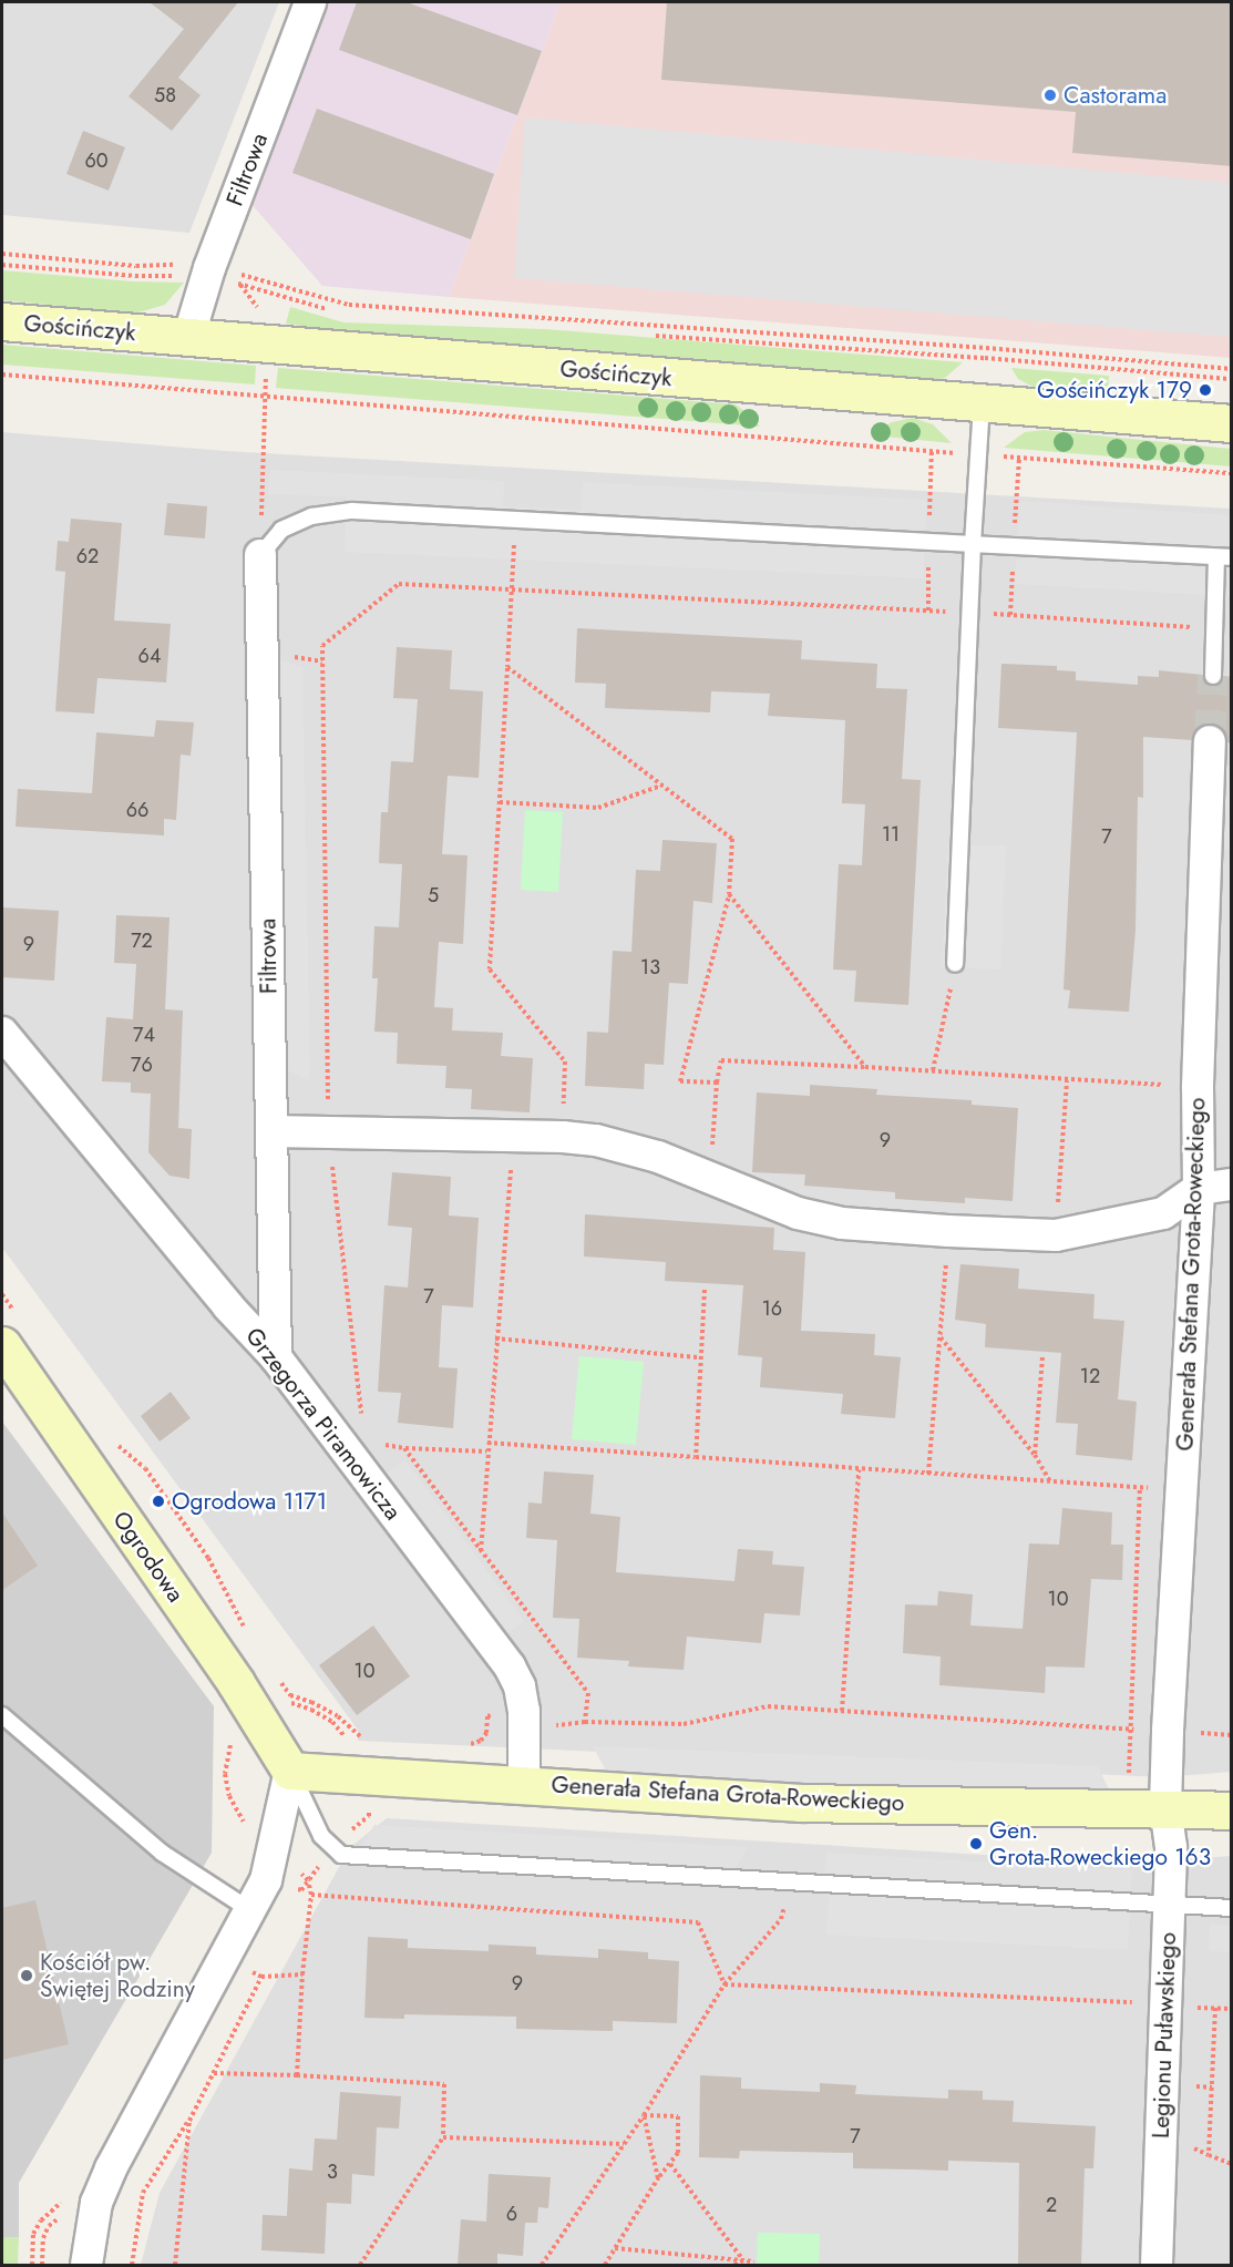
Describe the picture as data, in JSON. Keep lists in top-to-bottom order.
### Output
{
  "streets": {
    "street": [
      "Filtrowa",
      "Gościńczyk",
      "Generała Stefana Grota-Roweckiego",
      "Grzegorza Piramowicza",
      "Ogrodowa",
      "Legionu Puławskiego"
    ]
  },
  "crossings": [
    ["Filtrowa", "Gościńczyk"],
    ["Filtrowa", "Grzegorza Piramowicza"],
    ["Generała Stefana Grota-Roweckiego", "Grzegorza Piramowicza"],
    ["Generała Stefana Grota-Roweckiego", "Ogrodowa"],
    ["Generała Stefana Grota-Roweckiego", "Legionu Puławskiego"]
  ],
  "places": [
    "Castorama",
    "Gościńczyk 179",
    "Ogrodowa 1171",
    "Gen. Grota-Roweckiego 163",
    "Kościół pw. Świętej Rodziny"
  ],
  "house_numbers": [
    "58",
    "60",
    "62",
    "64",
    "66",
    "11",
    "7",
    "5",
    "72",
    "9",
    "13",
    "74",
    "76",
    "9",
    "7",
    "16",
    "12",
    "10",
    "10",
    "9",
    "7",
    "3",
    "2",
    "6"
  ]
}
